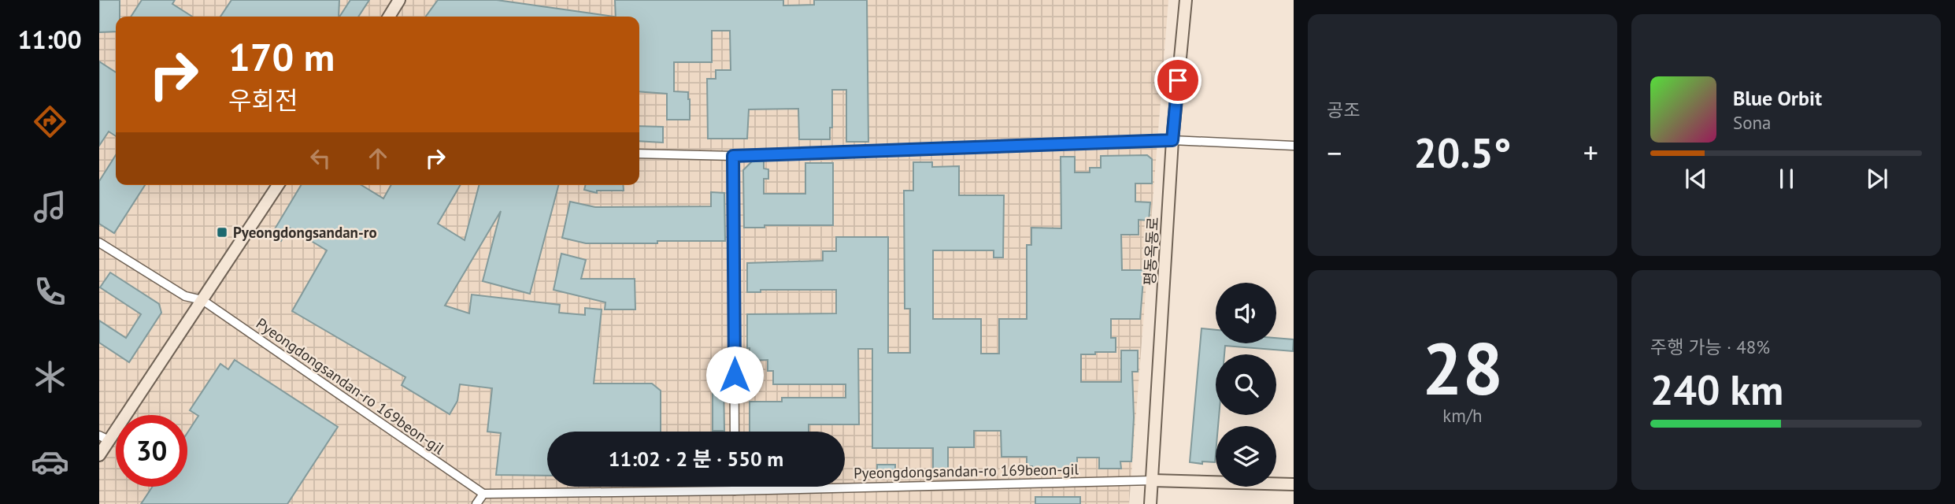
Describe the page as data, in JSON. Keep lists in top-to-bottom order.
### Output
{
  "streets": {
    "street": ["평동옥동로", "Pyeongdongsandan-ro 169beon-gil"]
  },
  "crossings": [
    ["평동옥동로", "Pyeongdongsandan-ro 169beon-gil"]
  ],
  "places": {
    "transit": ["Pyeongdongsandan-ro"]
  },
  "page": {
    "tabs": "11:00",
    "tile": [
      "공조",
      ["28", "km/h"],
      ["주행 가능 · 48%", "240 km"]
    ],
    "turn": ["170 m", "우회전"],
    "song": ["Blue Orbit", "Sona"],
    "heat": ["−", "20.5°", "+"],
    "limit": "30",
    "trip": "11:02 · 2 분 · 550 m"
  }
}
